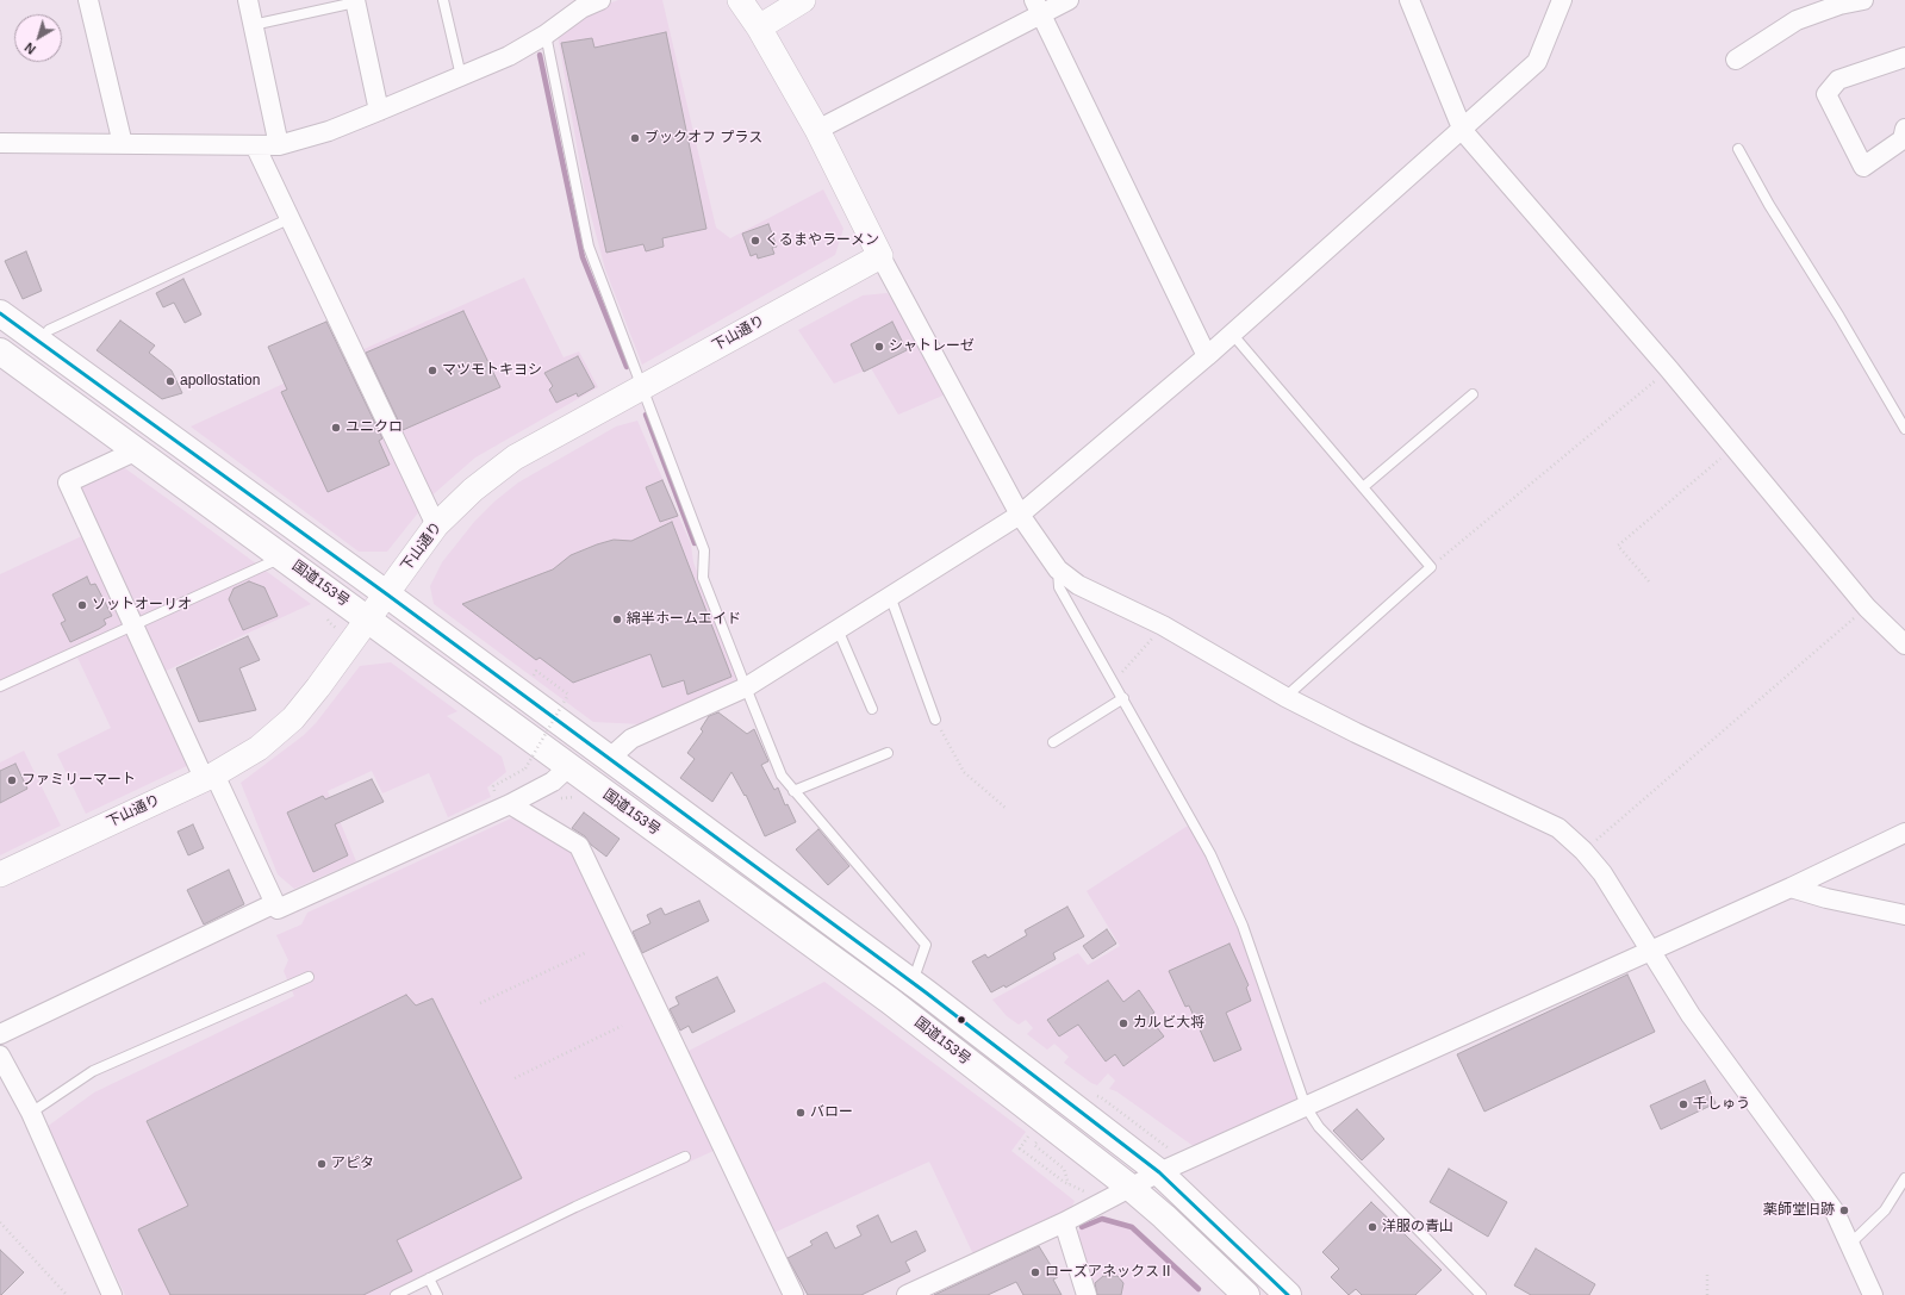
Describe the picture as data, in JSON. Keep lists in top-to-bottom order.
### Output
{
  "streets": {
    "highway": ["国道153号"],
    "street": ["下山通り"]
  },
  "crossings": [
    ["下山通り", "国道153号"]
  ],
  "places": [
    "ブックオフ プラス",
    "くるまやラーメン",
    "シャトレーゼ",
    "マツモトキヨシ",
    "apollostation",
    "ユニクロ",
    "ソットオーリオ",
    "綿半ホームエイド",
    "ファミリーマート",
    "カルビ大将",
    "千しゅう",
    "バロー",
    "アピタ",
    "薬師堂旧跡",
    "洋服の青山",
    "ローズアネックスⅡ"
  ],
  "north": "bottom left"
}
